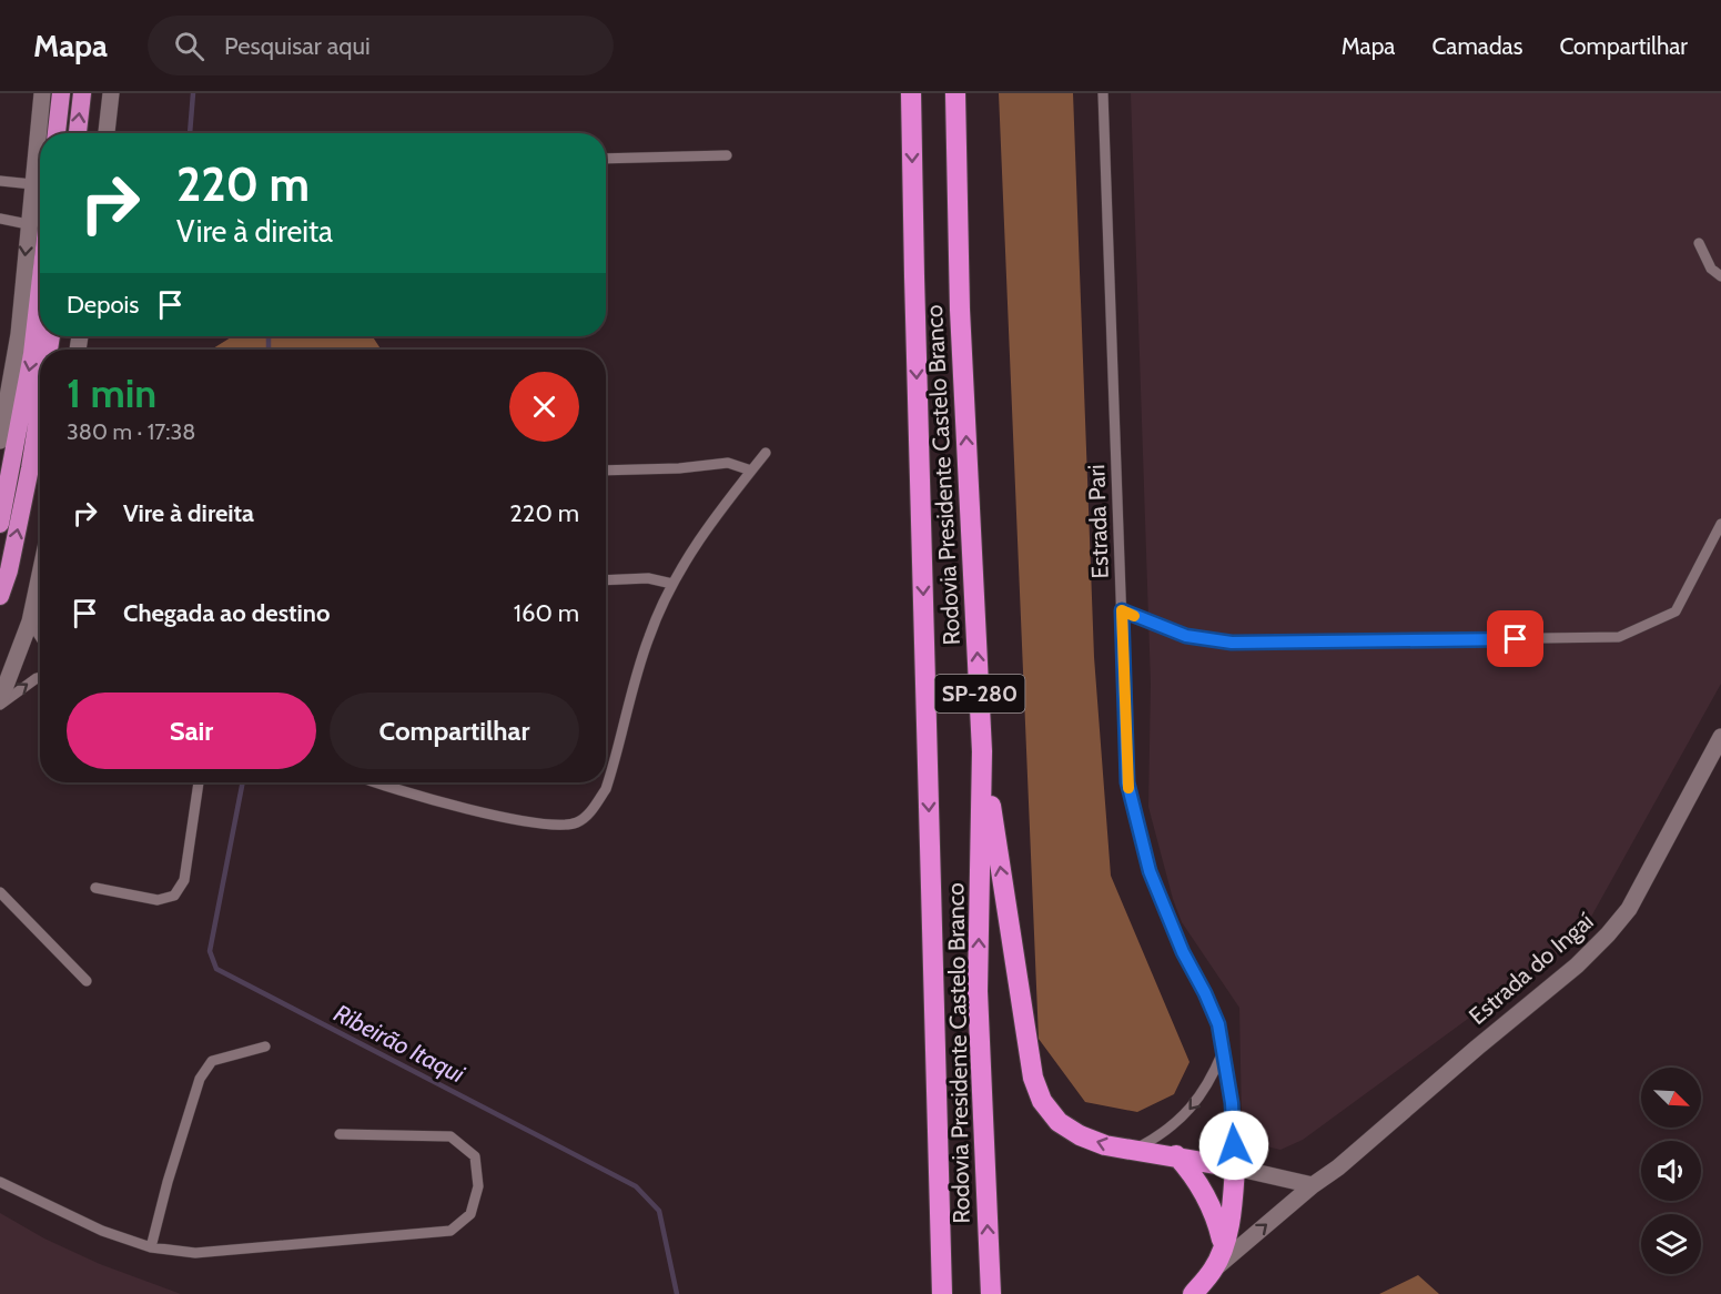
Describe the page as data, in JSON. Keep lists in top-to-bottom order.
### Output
{
  "streets": {
    "highway": ["Rodovia Presidente Castelo Branco", "SP-280"],
    "street": ["Estrada do Ingaí"],
    "lane": ["Estrada Pari"]
  },
  "water": ["Ribeirão Itaqui"],
  "north": "bottom right",
  "page": {
    "header": "Mapa",
    "search": "Pesquisar aqui",
    "nav": ["Mapa", "Camadas", "Compartilhar"],
    "turn": ["220 m", "Vire à direita"],
    "then": "Depois",
    "heading": ["1 min", "380 m · 17:38"],
    "list": [
      {
        "name": "Vire à direita",
        "value": "220 m"
      },
      {
        "name": "Chegada ao destino",
        "value": "160 m"
      }
    ],
    "buttons": ["Sair", "Compartilhar"]
  }
}
